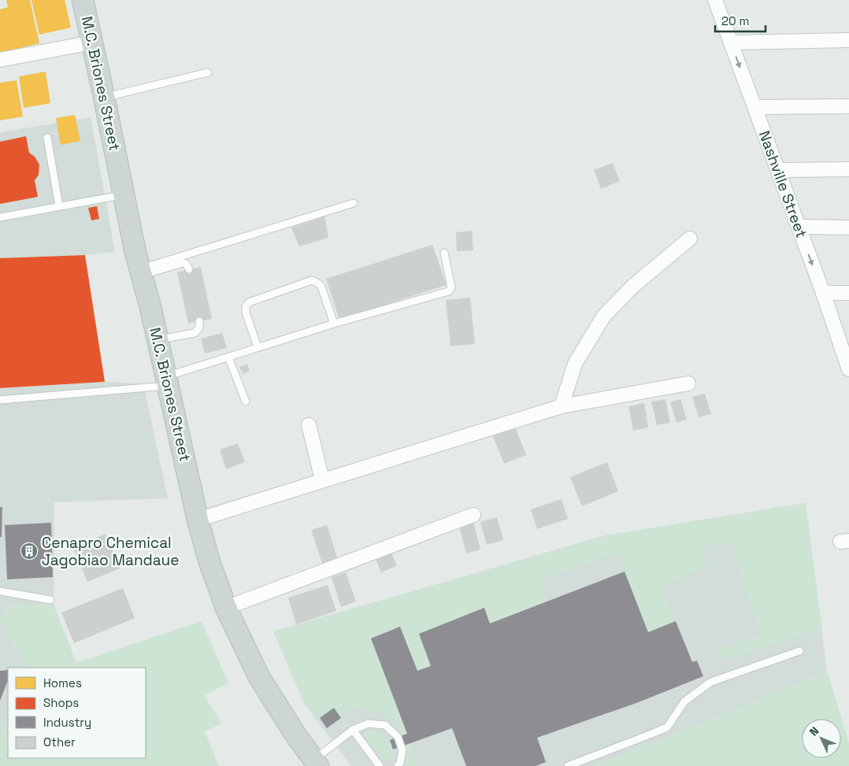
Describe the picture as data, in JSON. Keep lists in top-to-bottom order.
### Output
{
  "streets": {
    "main road": ["M.C. Briones Street"],
    "street": ["Nashville Street"]
  },
  "one_way": ["Nashville Street"],
  "places": {
    "building": ["Cenapro Chemical Jagobiao Mandaue"]
  },
  "legend": [
    "Homes",
    "Shops",
    "Industry",
    "Other"
  ],
  "scale_bar": "20 m",
  "north": "top left"
}
